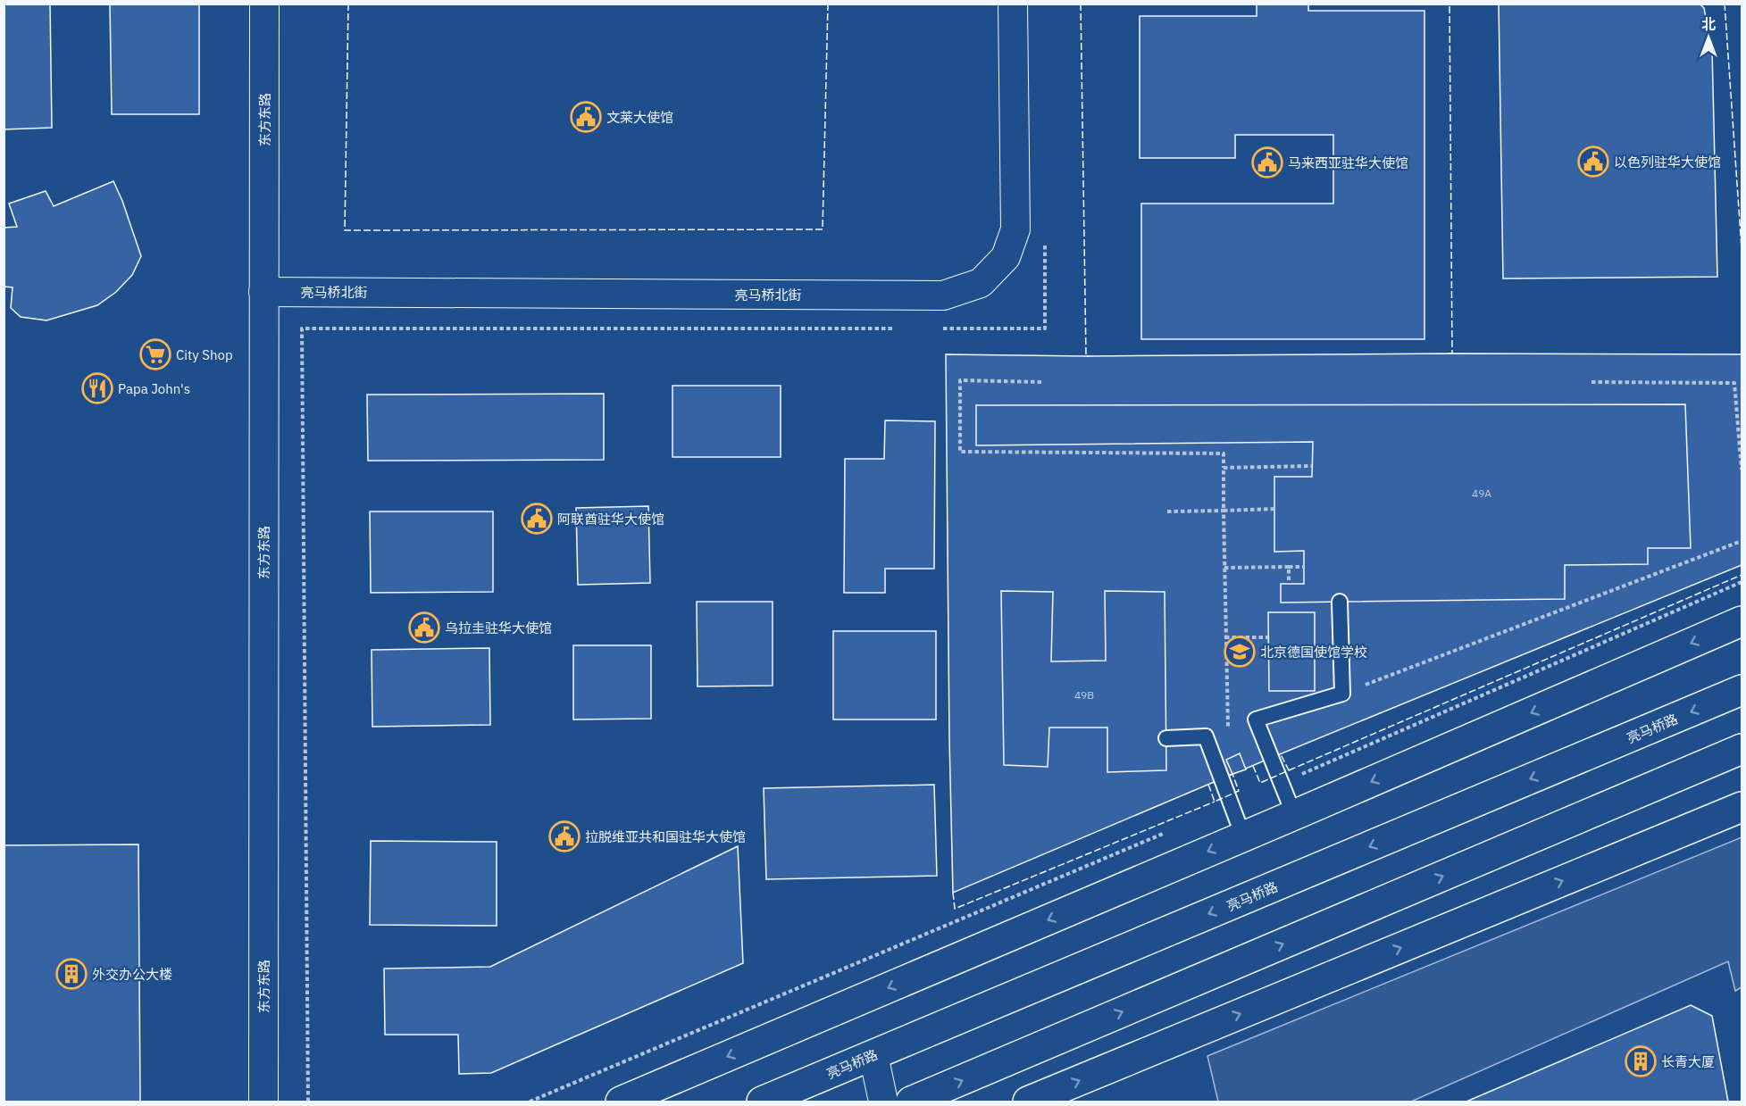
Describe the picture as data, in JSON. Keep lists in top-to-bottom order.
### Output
{
  "streets": {
    "street": ["东方东路", "亮马桥北街", "亮马桥路"]
  },
  "crossings": [
    ["东方东路", "亮马桥北街"]
  ],
  "places": {
    "public building": [
      "文莱大使馆",
      "以色列驻华大使馆",
      "马来西亚驻华大使馆",
      "阿联酋驻华大使馆",
      "乌拉圭驻华大使馆",
      "拉脱维亚共和国驻华大使馆"
    ],
    "supermarket": ["City Shop"],
    "restaurant": ["Papa John's"],
    "school or university": ["北京德国使馆学校"],
    "building": ["外交办公大楼", "长青大厦"]
  },
  "house_numbers": ["49A", "49B"],
  "north": "top"
}
